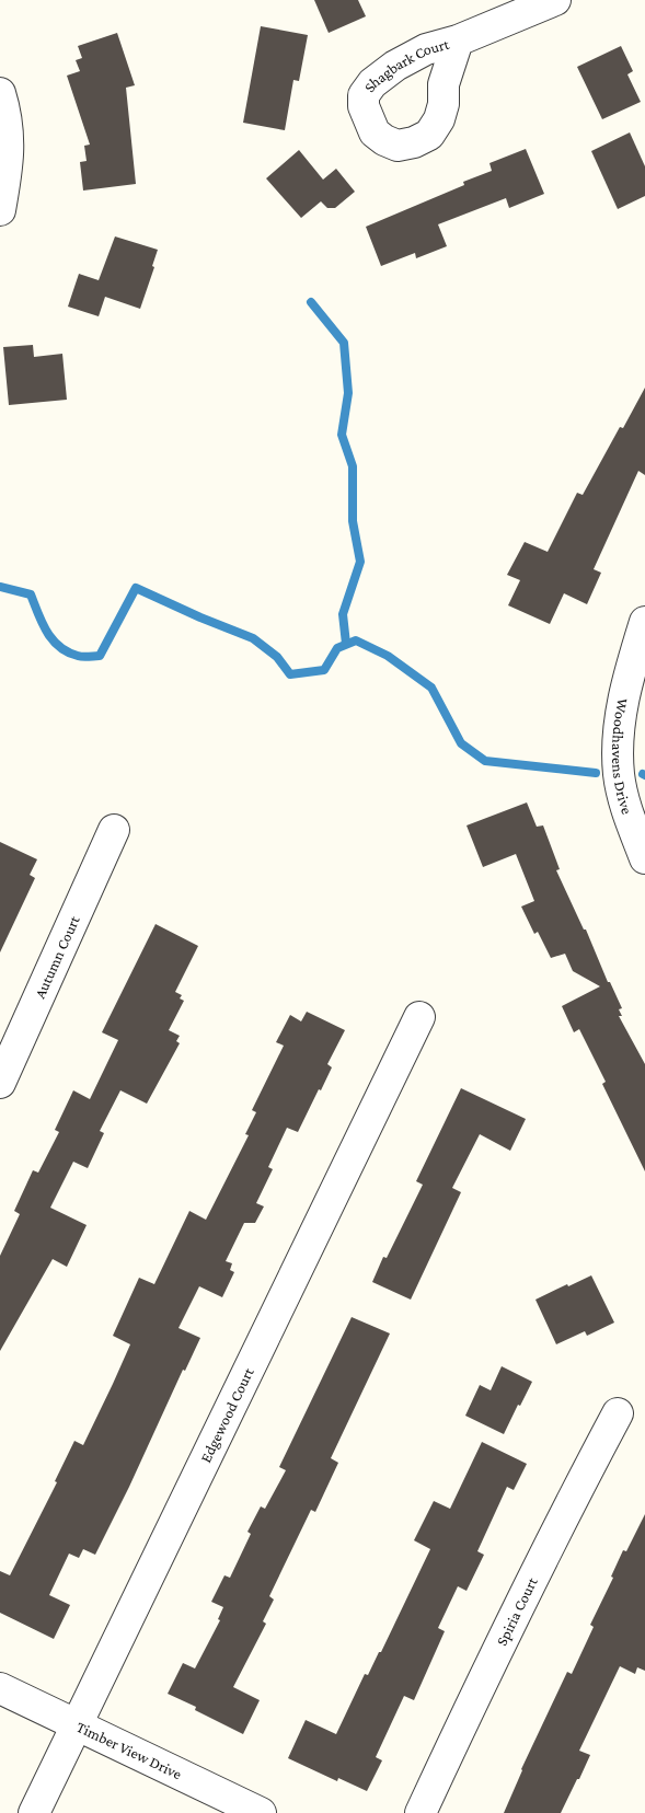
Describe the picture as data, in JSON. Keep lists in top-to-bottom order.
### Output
{
  "streets": {
    "street": [
      "Shagbark Court",
      "Woodhavens Drive",
      "Autumn Court",
      "Edgewood Court",
      "Spiria Court",
      "Timber View Drive"
    ]
  },
  "crossings": [
    ["Edgewood Court", "Timber View Drive"]
  ]
}
